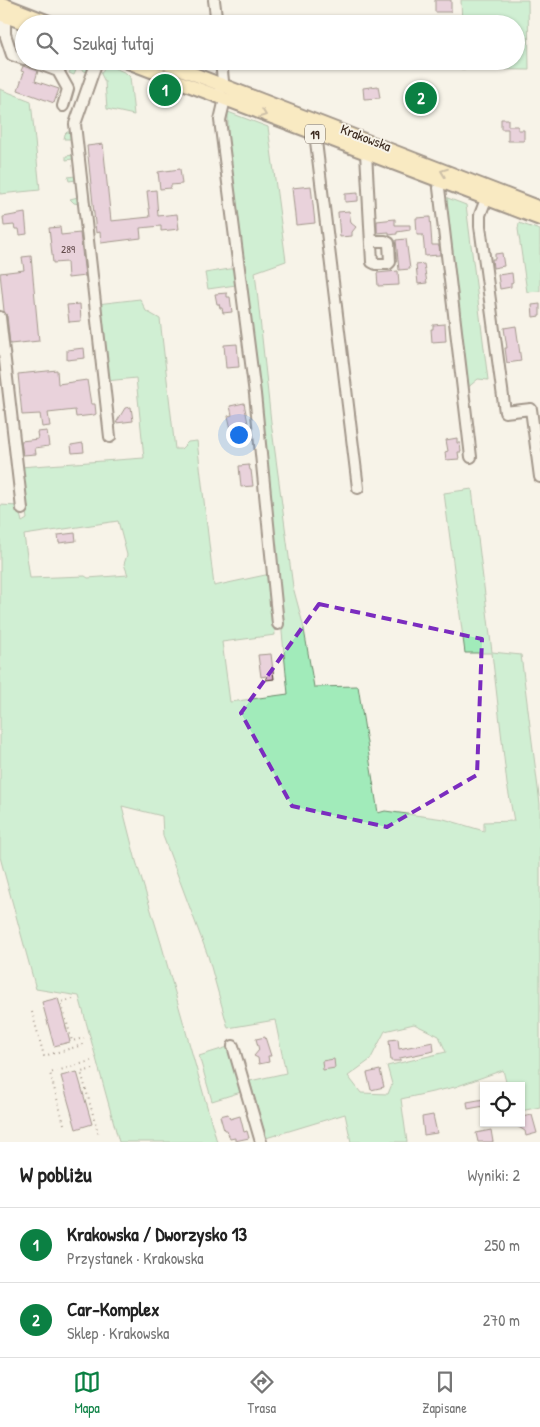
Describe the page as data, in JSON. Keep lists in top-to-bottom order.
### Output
{
  "streets": {
    "main road": ["19", "Krakowska"]
  },
  "house_numbers": ["289"],
  "page": {
    "search": "Szukaj tutaj",
    "pins": ["1", "2"],
    "heading": ["W pobliżu", "Wyniki: 2"],
    "list": [
      {
        "mark": "1",
        "name": "Krakowska / Dworzysko 13",
        "note": "Przystanek · Krakowska",
        "value": "250 m"
      },
      {
        "mark": "2",
        "name": "Car-Komplex",
        "note": "Sklep · Krakowska",
        "value": "270 m"
      }
    ],
    "nav": ["Mapa", "Trasa", "Zapisane"]
  }
}
